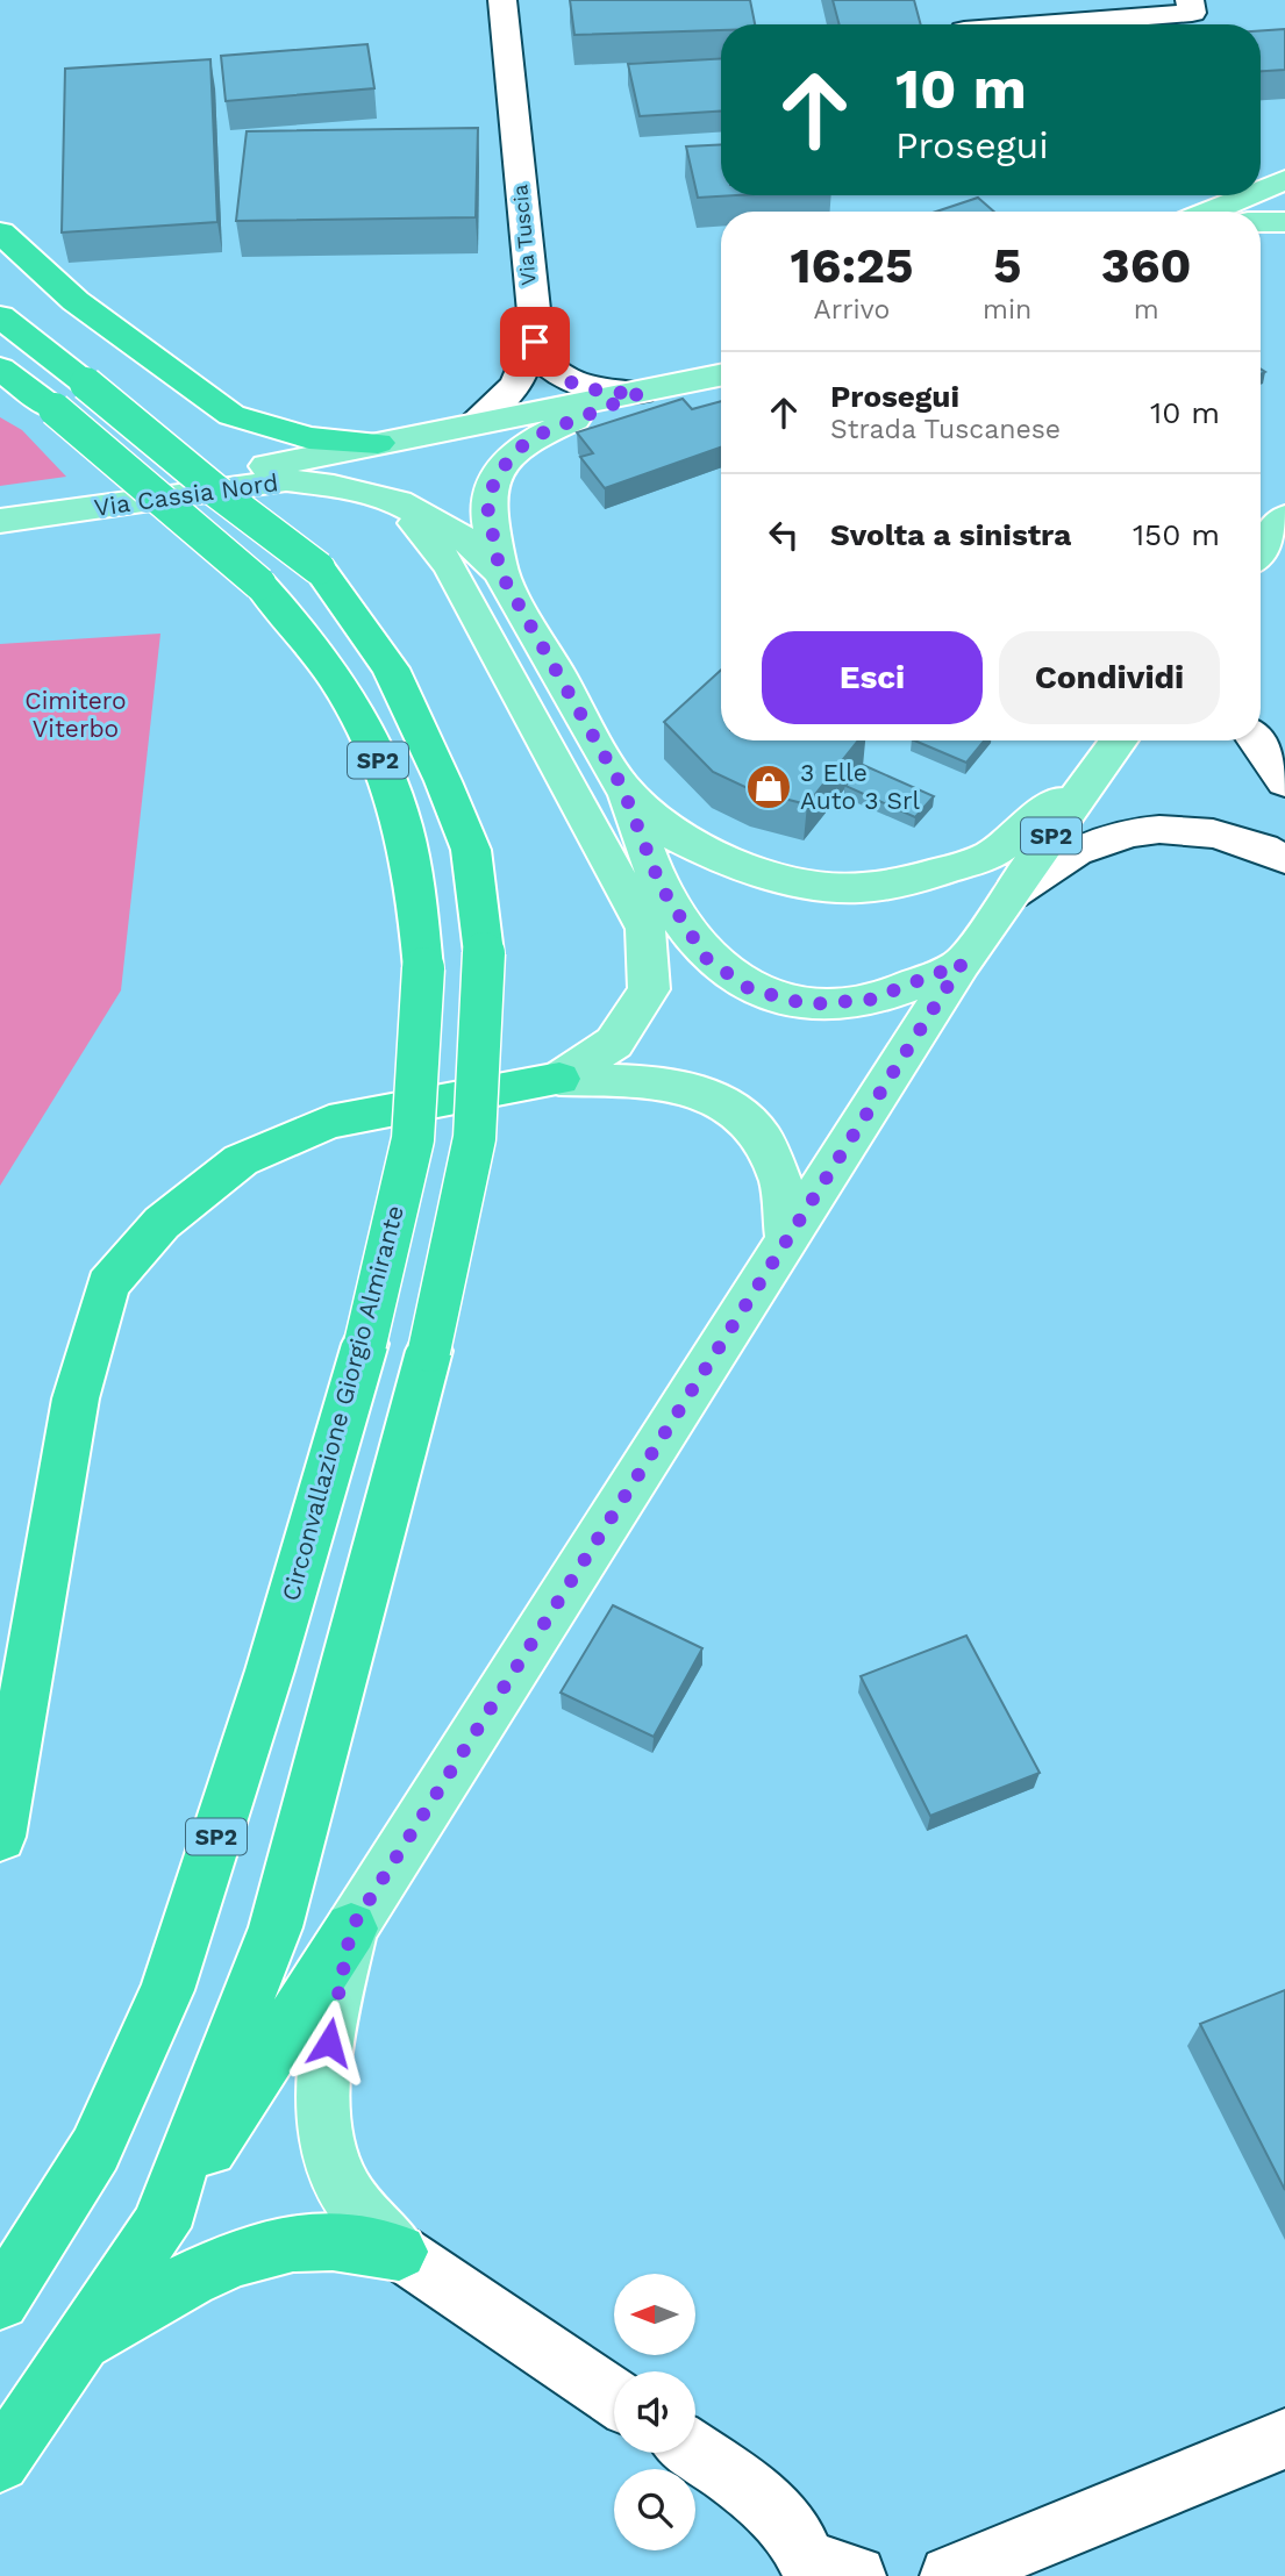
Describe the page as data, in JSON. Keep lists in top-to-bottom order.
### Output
{
  "streets": {
    "highway": ["SP2", "Circonvallazione Giorgio Almirante"],
    "main road": ["Via Cassia Nord"],
    "street": ["Via Tuscia"]
  },
  "crossings": [
    ["Via Tuscia", "Via Cassia Nord"],
    ["Via Cassia Nord", "SP2"]
  ],
  "parks": ["Cimitero Viterbo"],
  "places": {
    "shop": ["3 Elle Auto 3 Srl"]
  },
  "north": "left",
  "page": {
    "turn": ["10 m", "Prosegui"],
    "eta": [
      "16:25",
      "Arrivo",
      "5",
      "min",
      "360",
      "m"
    ],
    "list": [
      {
        "name": "Prosegui",
        "note": "Strada Tuscanese",
        "value": "10 m"
      },
      {
        "name": "Svolta a sinistra",
        "value": "150 m"
      }
    ],
    "buttons": ["Esci", "Condividi"]
  }
}
